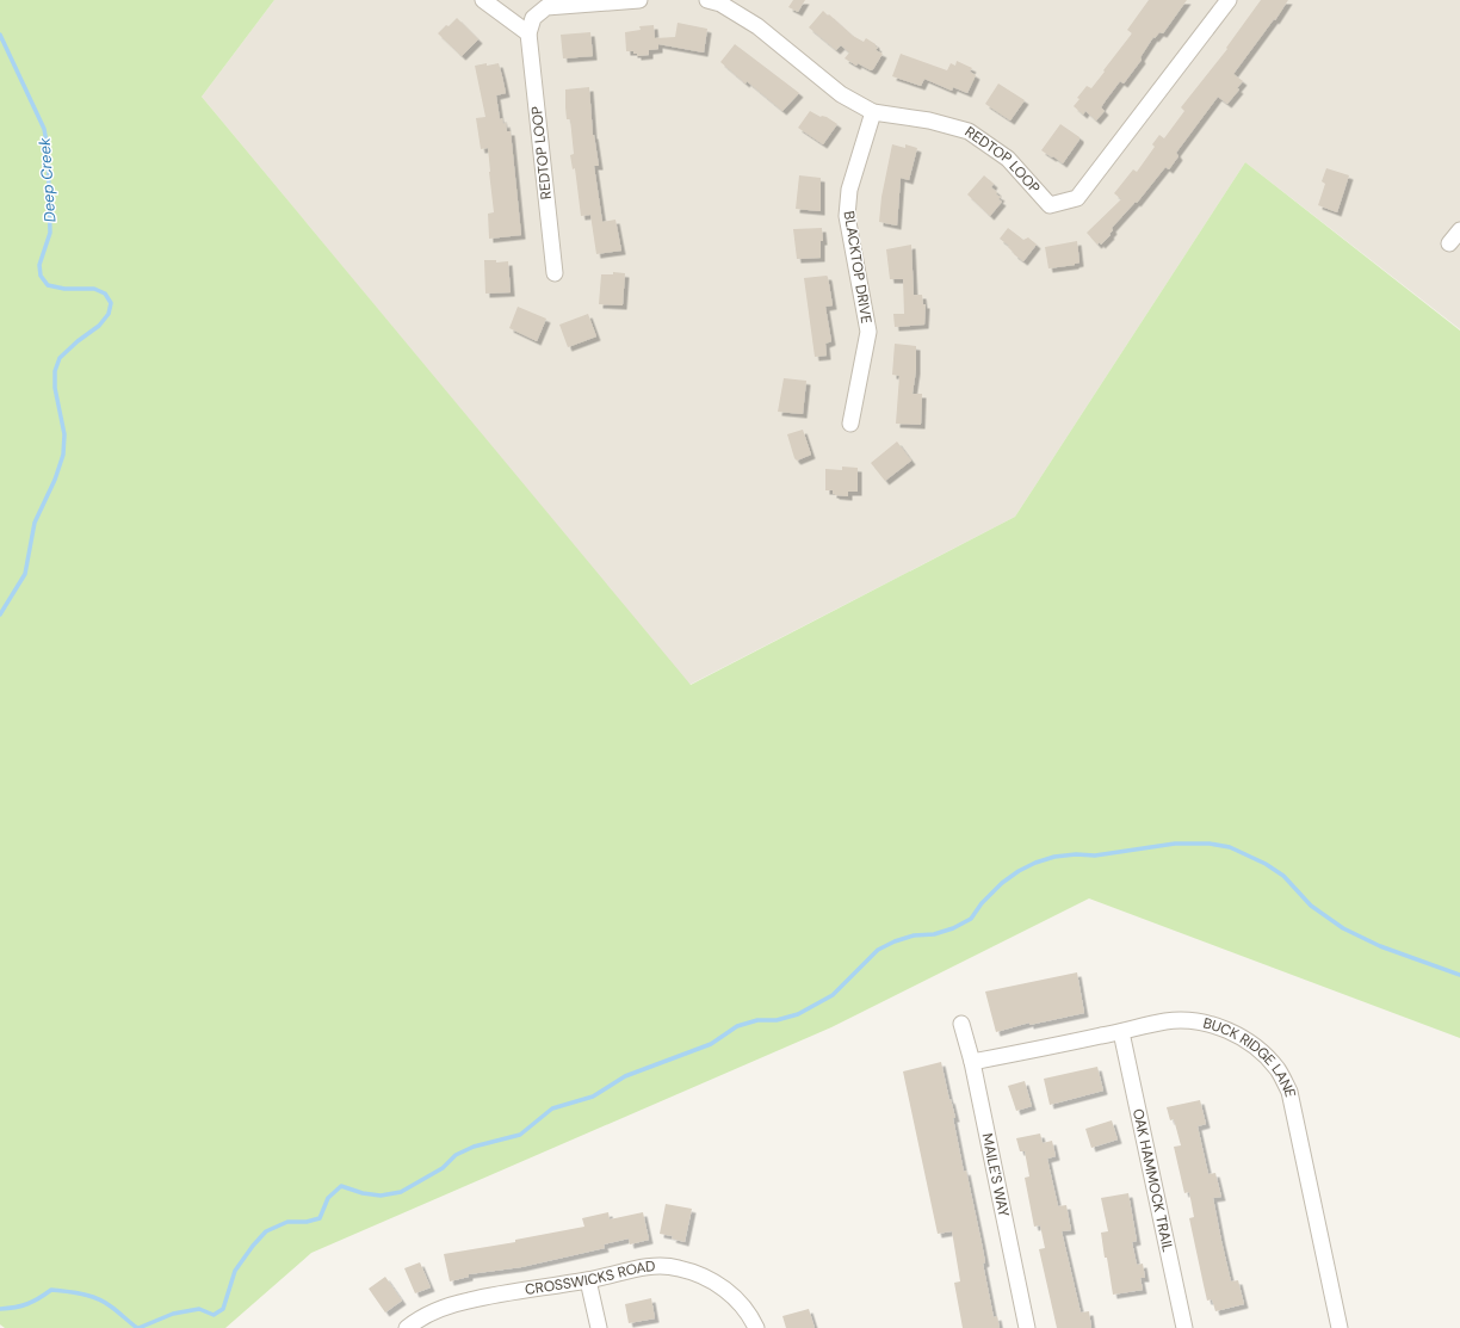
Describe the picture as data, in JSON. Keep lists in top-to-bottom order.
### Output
{
  "streets": {
    "street": [
      "REDTOP LOOP",
      "BLACKTOP DRIVE",
      "BUCK RIDGE LANE",
      "MAILE'S WAY",
      "OAK HAMMOCK TRAIL",
      "CROSSWICKS ROAD"
    ]
  },
  "crossings": [
    ["REDTOP LOOP", "BLACKTOP DRIVE"],
    ["BUCK RIDGE LANE", "MAILE'S WAY"],
    ["BUCK RIDGE LANE", "OAK HAMMOCK TRAIL"]
  ],
  "water": ["Deep Creek"]
}
